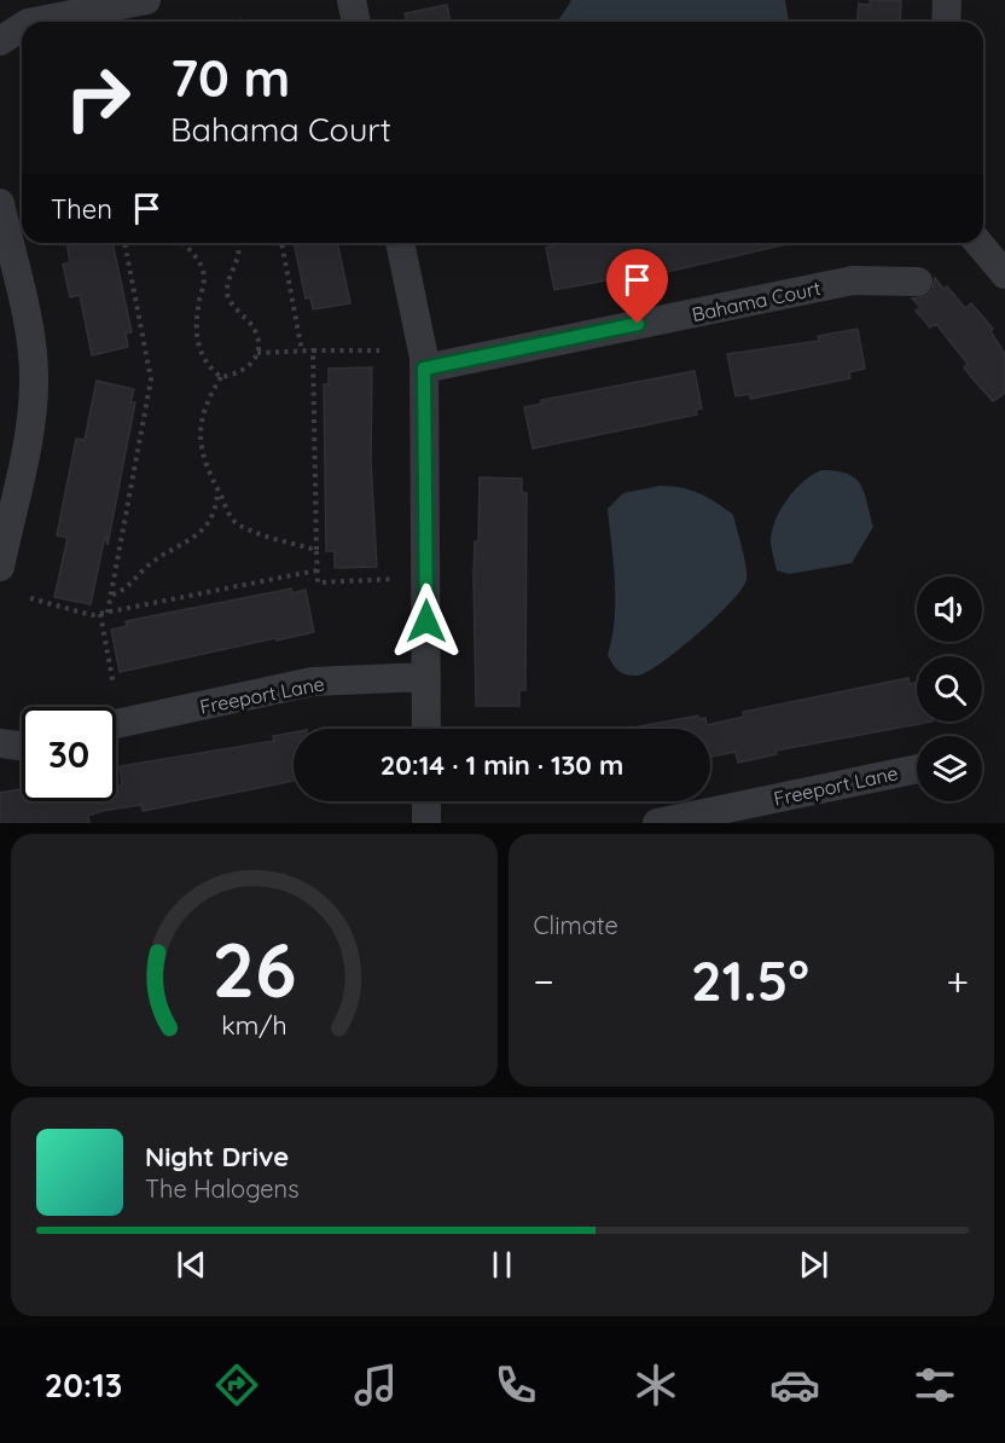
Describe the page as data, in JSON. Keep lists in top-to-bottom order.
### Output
{
  "streets": {
    "street": ["Bahama Court", "Freeport Lane"]
  },
  "page": {
    "turn": ["70 m", "Bahama Court"],
    "then": "Then",
    "limit": "30",
    "trip": "20:14 · 1 min · 130 m",
    "tile": "Climate",
    "heat": ["−", "21.5°", "+"],
    "song": ["Night Drive", "The Halogens"],
    "tabs": "20:13",
    "gauge": ["26", "km/h"]
  }
}
